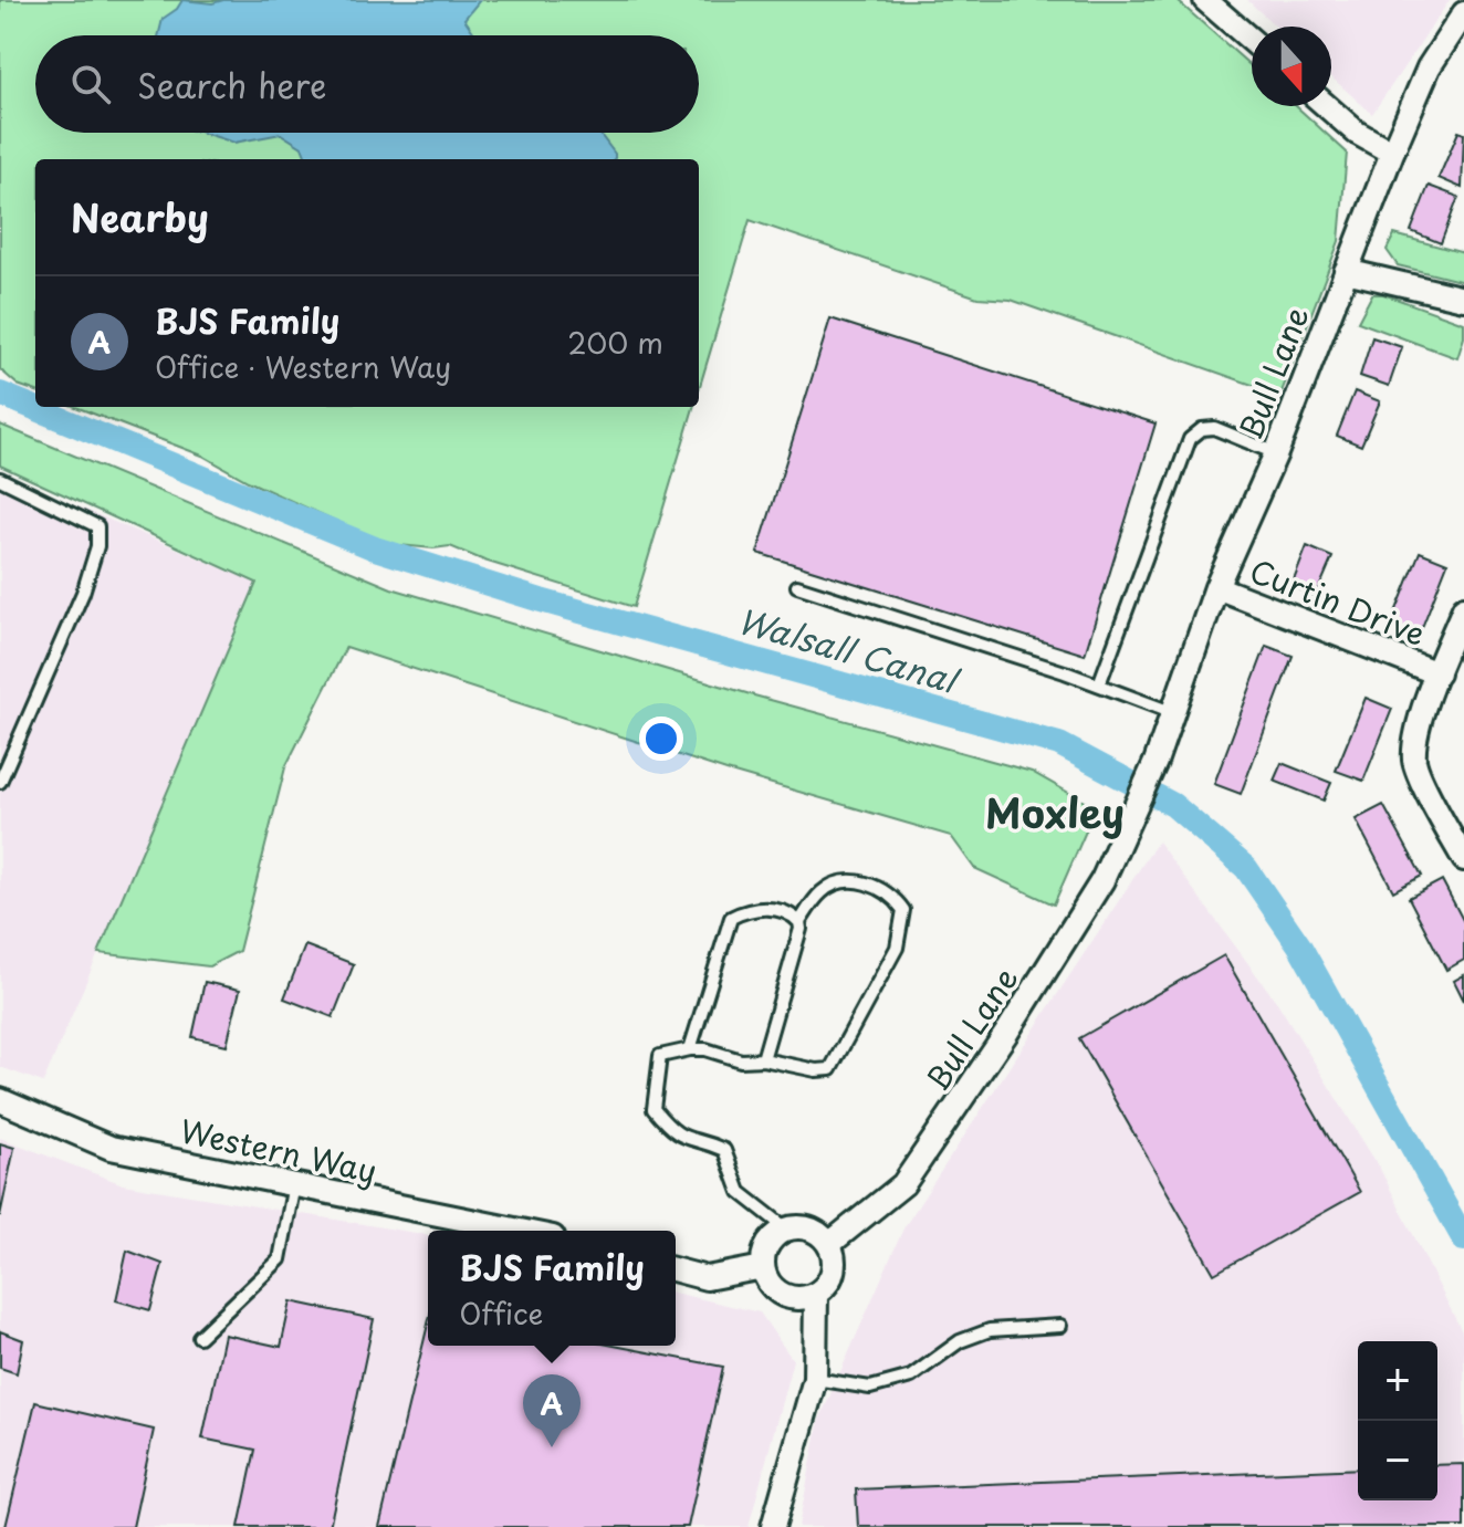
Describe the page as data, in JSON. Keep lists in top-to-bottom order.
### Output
{
  "streets": {
    "street": ["Bull Lane", "Curtin Drive", "Western Way"]
  },
  "crossings": [
    ["Bull Lane", "Curtin Drive"]
  ],
  "districts": ["Moxley"],
  "water": ["Walsall Canal"],
  "north": "bottom",
  "page": {
    "search": "Search here",
    "heading": "Nearby",
    "list": [
      {
        "mark": "A",
        "name": "BJS Family",
        "note": "Office · Western Way",
        "value": "200 m"
      }
    ],
    "popup": ["BJS Family", "Office"],
    "map_buttons": ["+", "−"],
    "pins": "A"
  }
}
